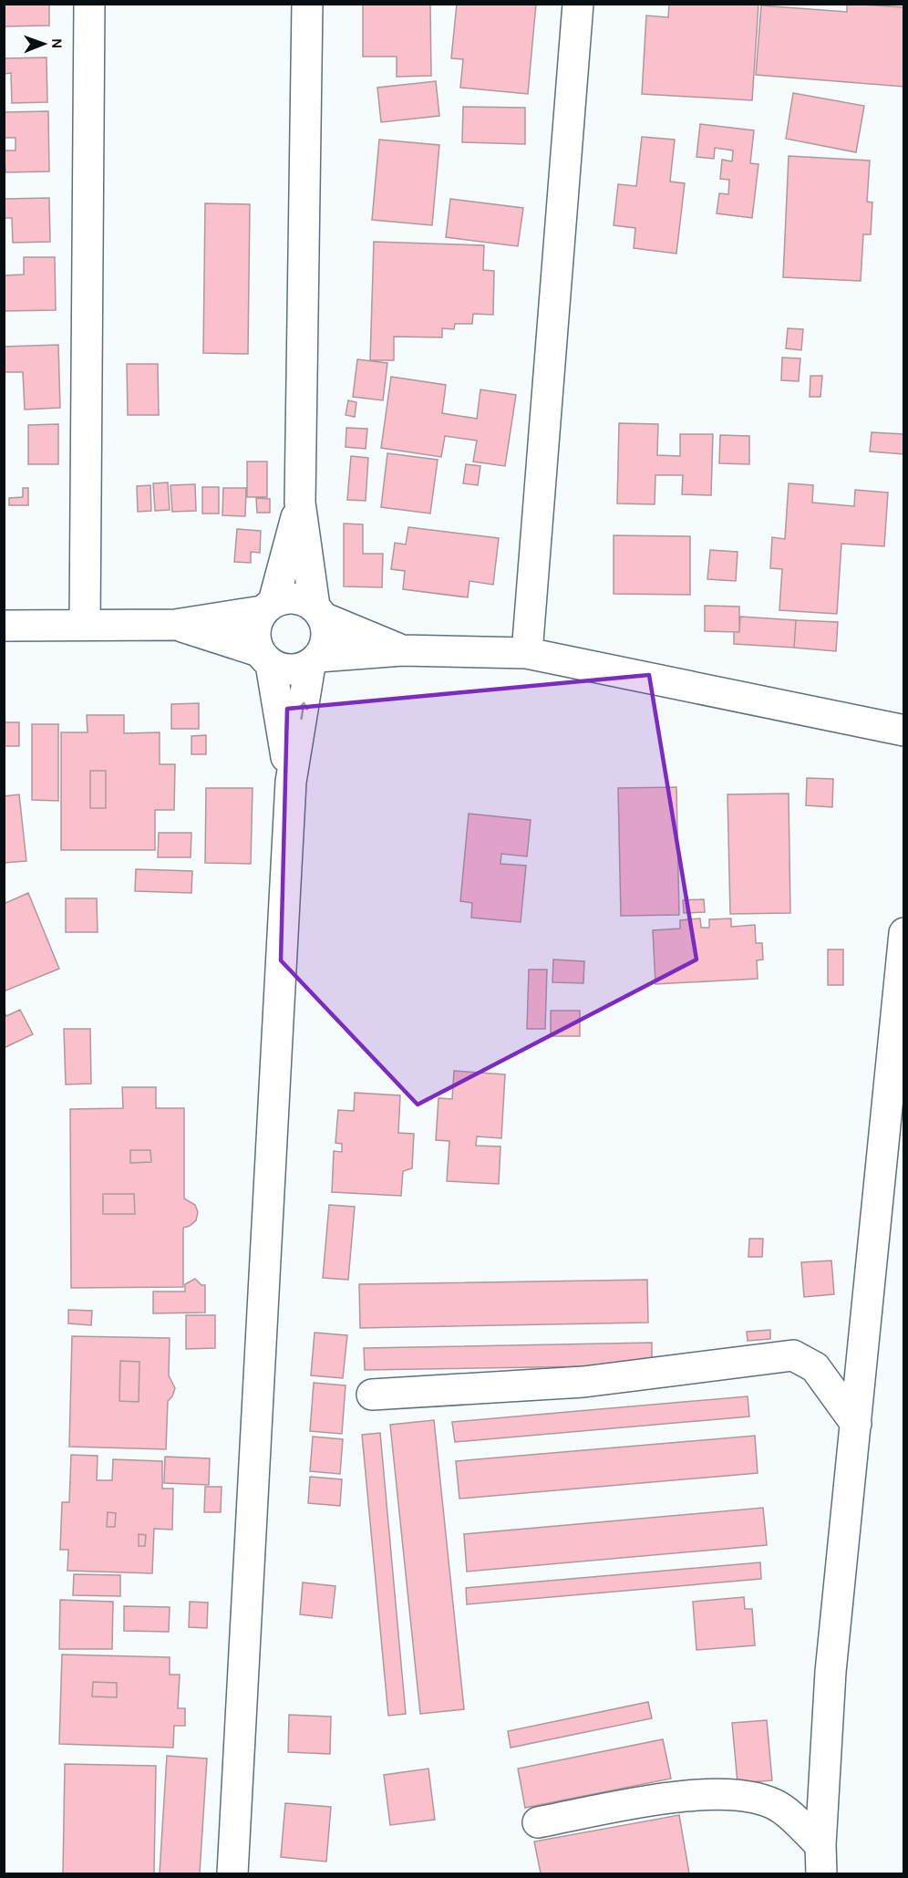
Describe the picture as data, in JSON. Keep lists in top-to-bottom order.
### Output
{
  "north": "right"
}
